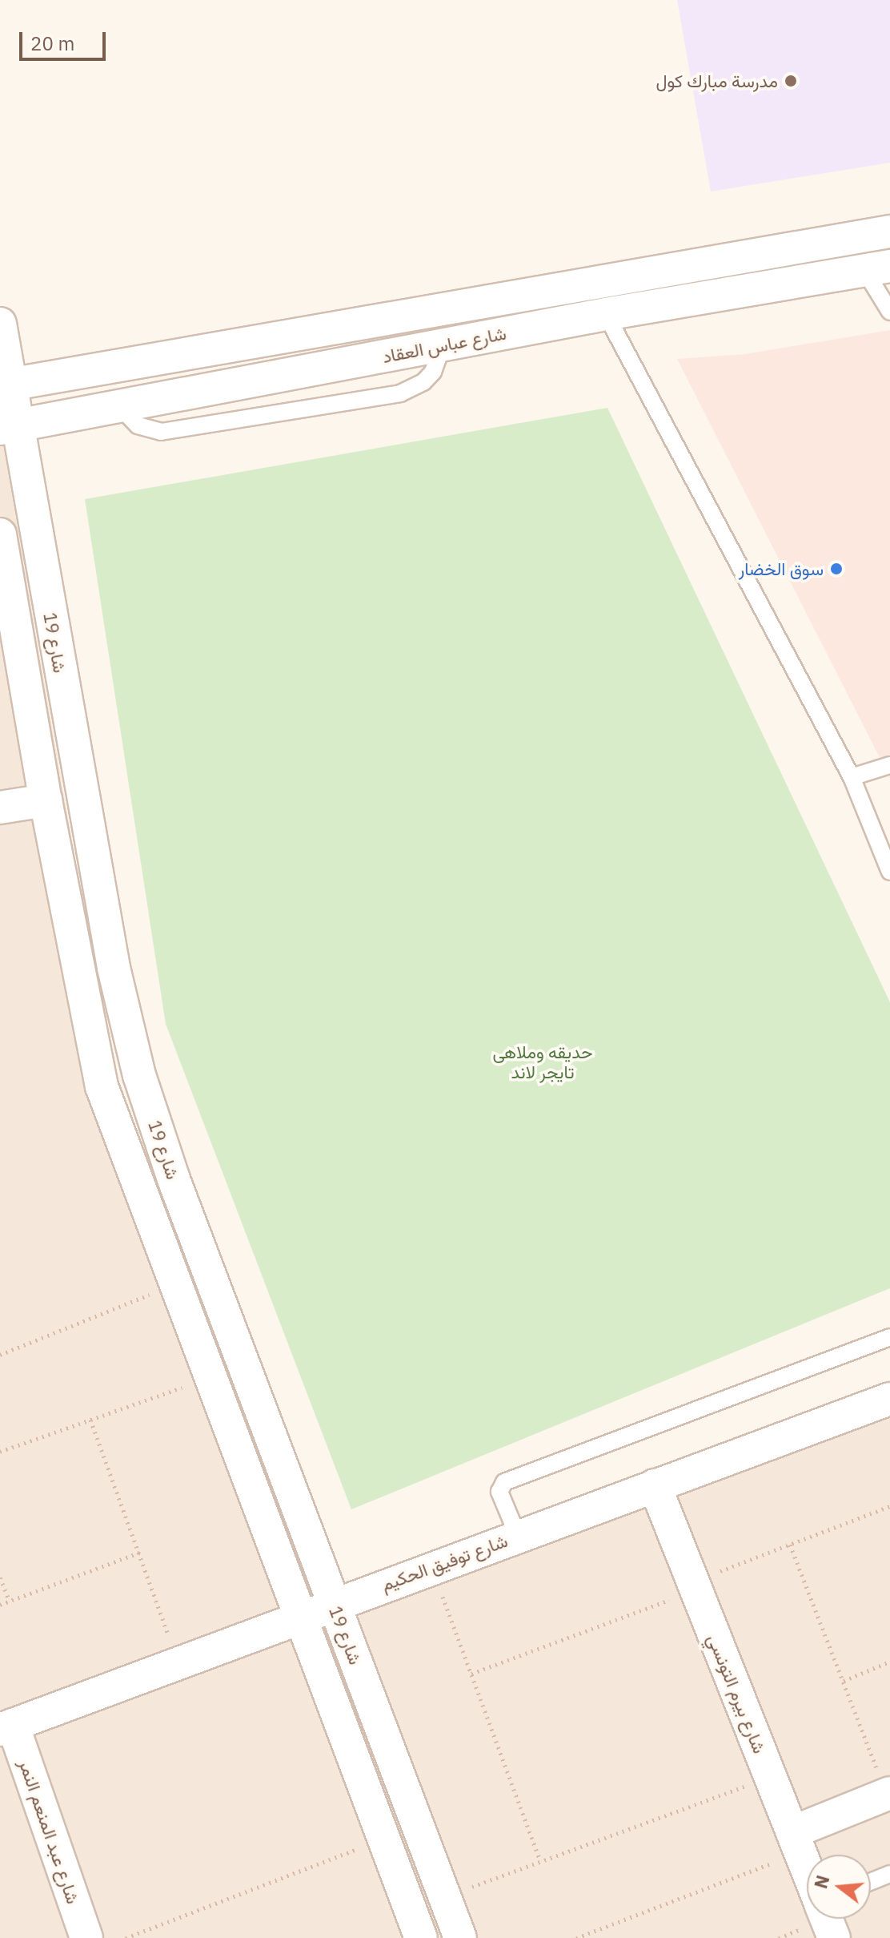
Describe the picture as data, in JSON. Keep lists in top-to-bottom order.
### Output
{
  "streets": {
    "street": [
      "شارع عباس العقاد",
      "شارع 19",
      "شارع توفيق الحكيم",
      "شارع بيرم التونسي",
      "شارع عبد المنعم النمر"
    ]
  },
  "crossings": [
    ["شارع عباس العقاد", "شارع 19"],
    ["شارع 19", "شارع توفيق الحكيم"],
    ["شارع توفيق الحكيم", "شارع بيرم التونسي"],
    ["شارع توفيق الحكيم", "شارع عبد المنعم النمر"]
  ],
  "parks": ["حديقه وملاهى تايجر لاند"],
  "places": ["مدرسة مبارك كول", "سوق الخضار"],
  "scale_bar": "20 m",
  "north": "left"
}
